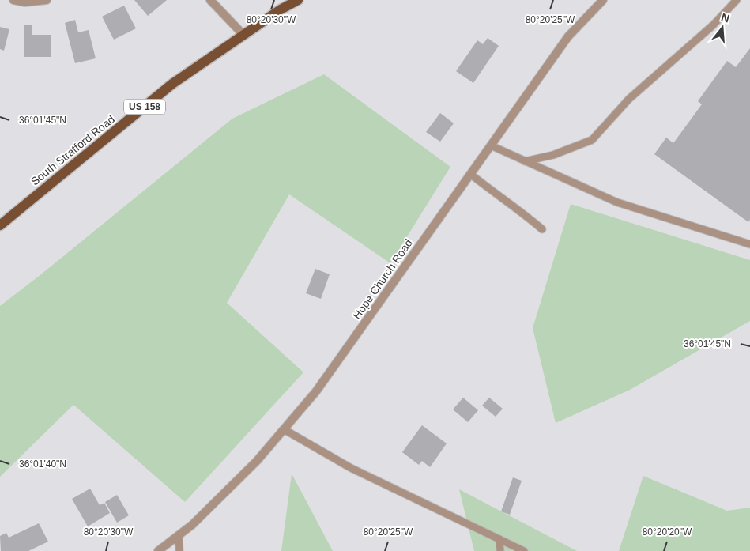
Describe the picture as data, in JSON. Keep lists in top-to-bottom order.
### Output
{
  "streets": {
    "main road": ["US 158", "South Stratford Road"],
    "street": ["Hope Church Road"]
  },
  "north": "top",
  "coordinates": [
    "80°20'30\"W",
    "80°20'25\"W",
    "36°01'45\"N",
    "36°01'40\"N",
    "80°20'20\"W"
  ]
}
